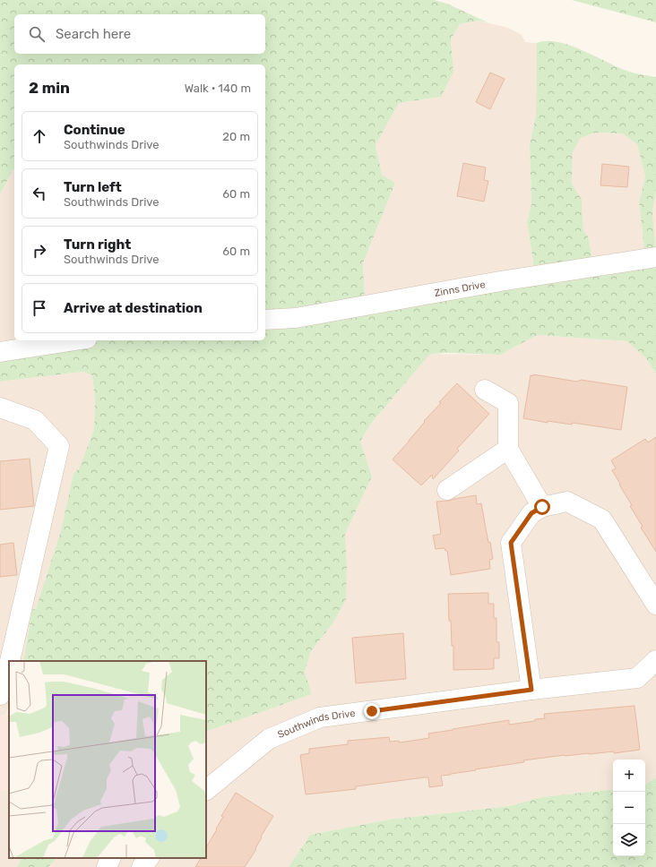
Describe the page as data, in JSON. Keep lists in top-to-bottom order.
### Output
{
  "streets": {
    "street": ["Zinns Drive", "Southwinds Drive"]
  },
  "page": {
    "search": "Search here",
    "heading": ["2 min", "Walk · 140 m"],
    "list": [
      ["Continue", "Southwinds Drive", "20 m"],
      ["Turn left", "Southwinds Drive", "60 m"],
      ["Turn right", "Southwinds Drive", "60 m"],
      "Arrive at destination"
    ],
    "map_buttons": ["+", "−"]
  }
}
